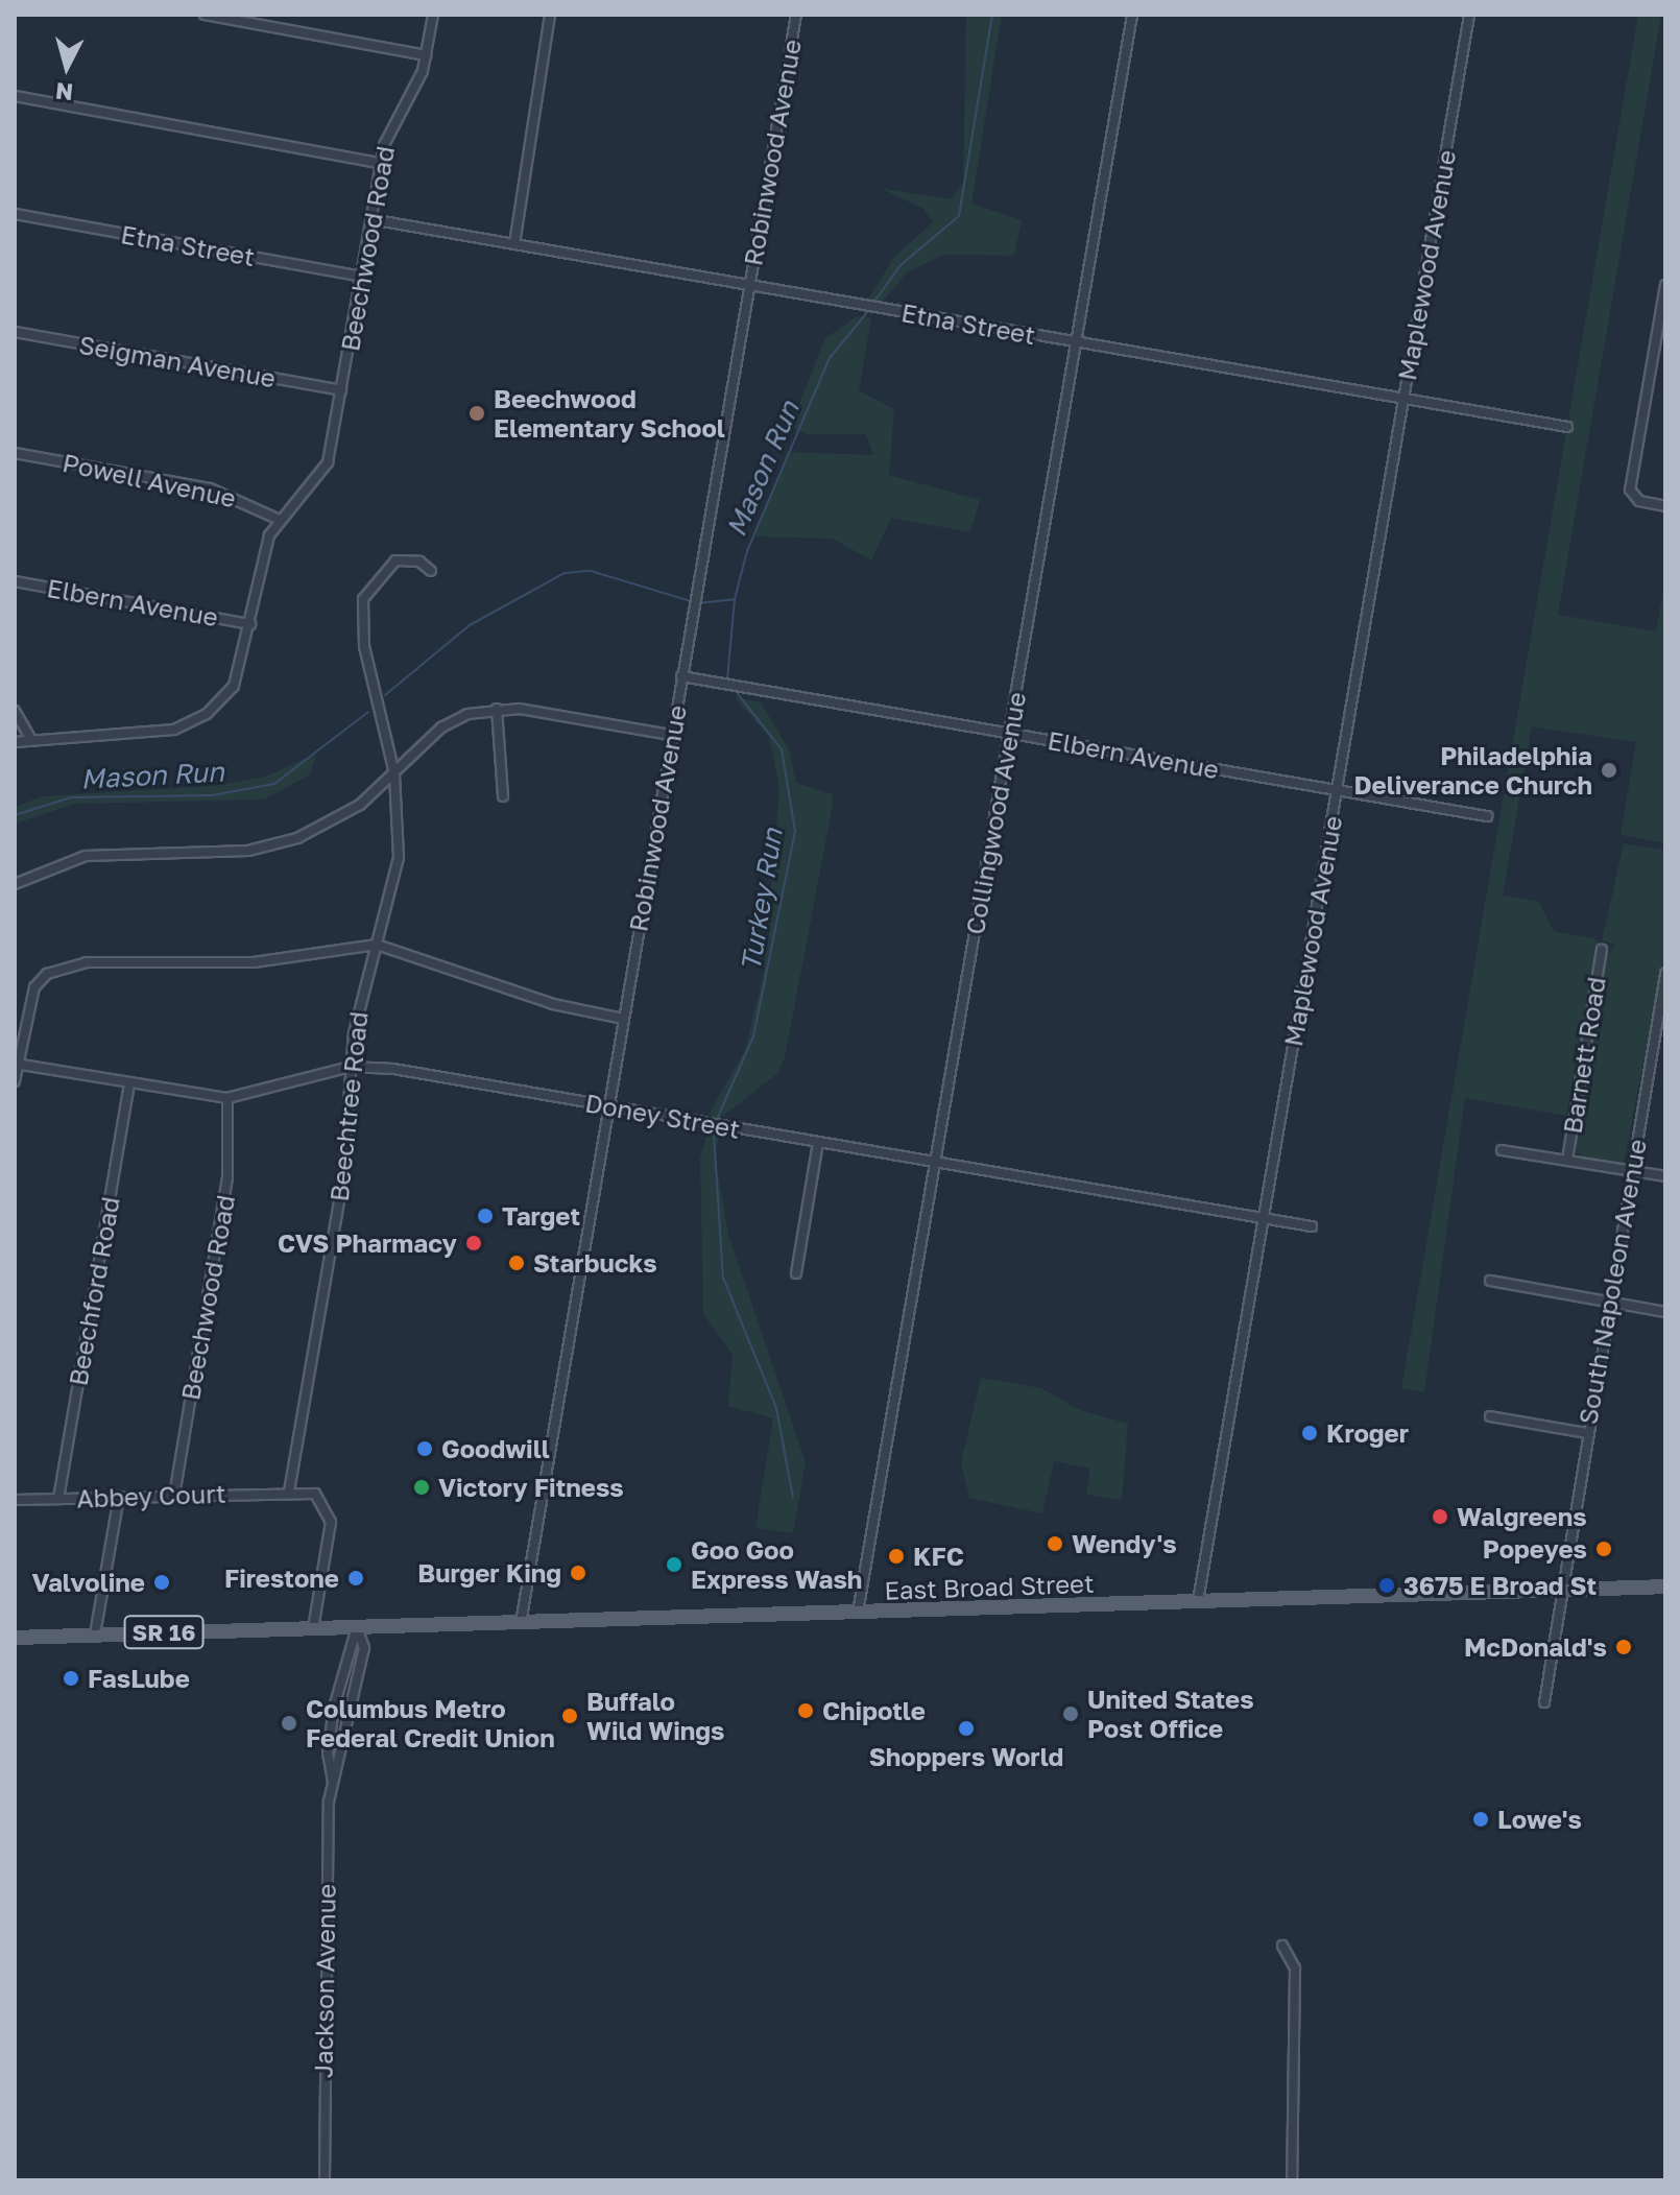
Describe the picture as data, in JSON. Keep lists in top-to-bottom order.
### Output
{
  "streets": {
    "main road": ["East Broad Street", "SR 16"],
    "street": [
      "Robinwood Avenue",
      "Etna Street",
      "Beechwood Road",
      "Maplewood Avenue",
      "Seigman Avenue",
      "Powell Avenue",
      "Elbern Avenue",
      "Collingwood Avenue",
      "Barnett Road",
      "Beechtree Road",
      "Doney Street",
      "South Napoleon Avenue",
      "Beechford Road",
      "Abbey Court",
      "Jackson Avenue"
    ]
  },
  "crossings": [
    ["Robinwood Avenue", "Etna Street"],
    ["Robinwood Avenue", "Elbern Avenue"],
    ["Robinwood Avenue", "Doney Street"],
    ["Robinwood Avenue", "East Broad Street"],
    ["Etna Street", "Beechwood Road"],
    ["Etna Street", "Maplewood Avenue"],
    ["Etna Street", "Collingwood Avenue"],
    ["Beechwood Road", "Seigman Avenue"],
    ["Beechwood Road", "Powell Avenue"],
    ["Beechwood Road", "Elbern Avenue"],
    ["Beechwood Road", "Doney Street"],
    ["Beechwood Road", "Abbey Court"],
    ["Maplewood Avenue", "Elbern Avenue"],
    ["Maplewood Avenue", "Doney Street"],
    ["Maplewood Avenue", "East Broad Street"],
    ["Elbern Avenue", "Collingwood Avenue"],
    ["Collingwood Avenue", "Doney Street"],
    ["Collingwood Avenue", "East Broad Street"],
    ["Beechtree Road", "Doney Street"],
    ["Beechtree Road", "Abbey Court"],
    ["Doney Street", "Beechford Road"],
    ["South Napoleon Avenue", "East Broad Street"],
    ["Beechford Road", "Abbey Court"],
    ["East Broad Street", "Jackson Avenue"]
  ],
  "water": ["Mason Run", "Turkey Run"],
  "places": [
    "Beechwood Elementary School",
    "Philadelphia Deliverance Church",
    "Target",
    "CVS Pharmacy",
    "Starbucks",
    "Kroger",
    "Goodwill",
    "Victory Fitness",
    "Walgreens",
    "Wendy's",
    "Popeyes",
    "KFC",
    "Goo Goo Express Wash",
    "Burger King",
    "Firestone",
    "Valvoline",
    "3675 E Broad St",
    "McDonald's",
    "FasLube",
    "Chipotle",
    "United States Post Office",
    "Buffalo Wild Wings",
    "Columbus Metro Federal Credit Union",
    "Shoppers World",
    "Lowe's"
  ],
  "north": "bottom"
}
